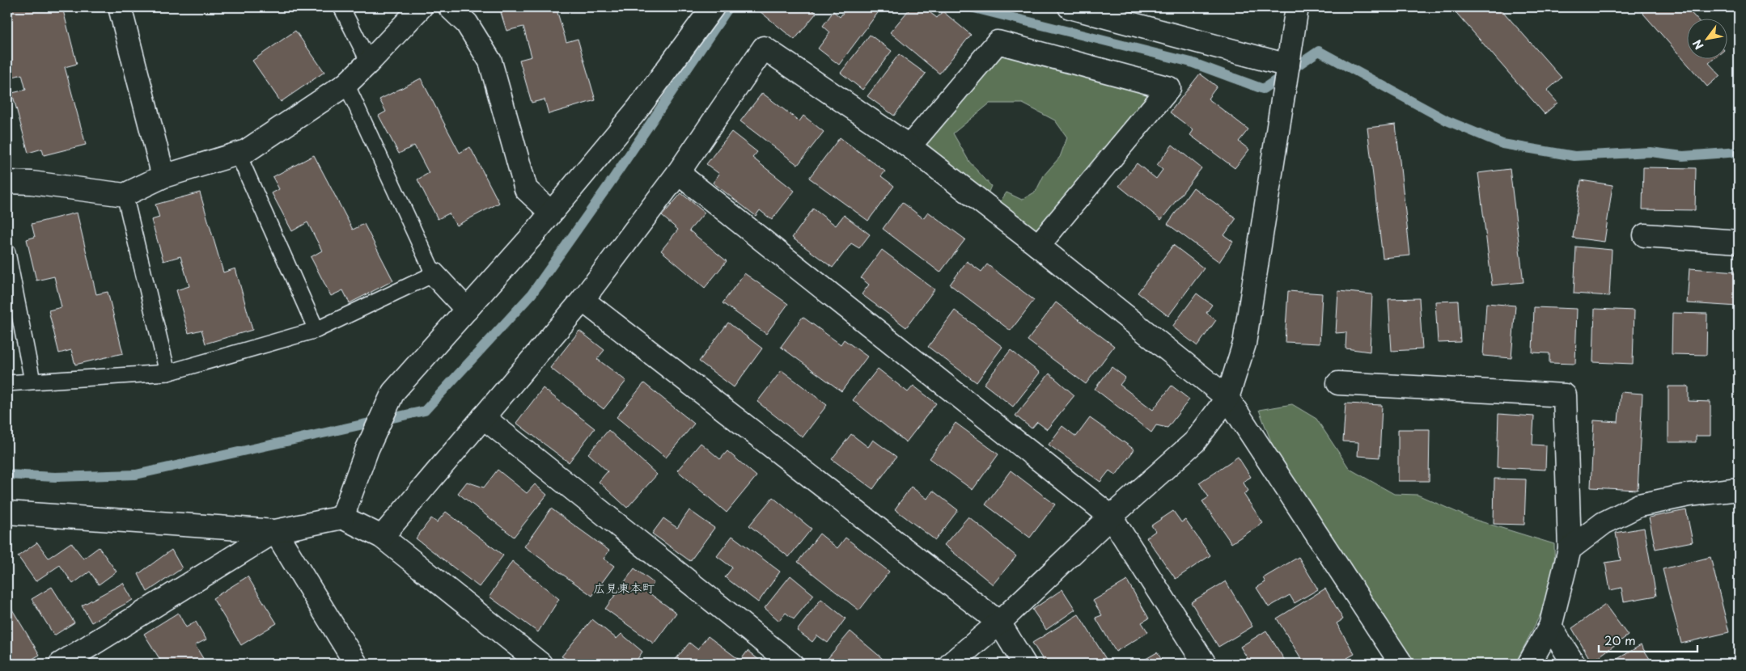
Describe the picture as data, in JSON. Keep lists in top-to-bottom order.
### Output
{
  "districts": ["広見東本町"],
  "scale_bar": "20 m",
  "north": "bottom left"
}
